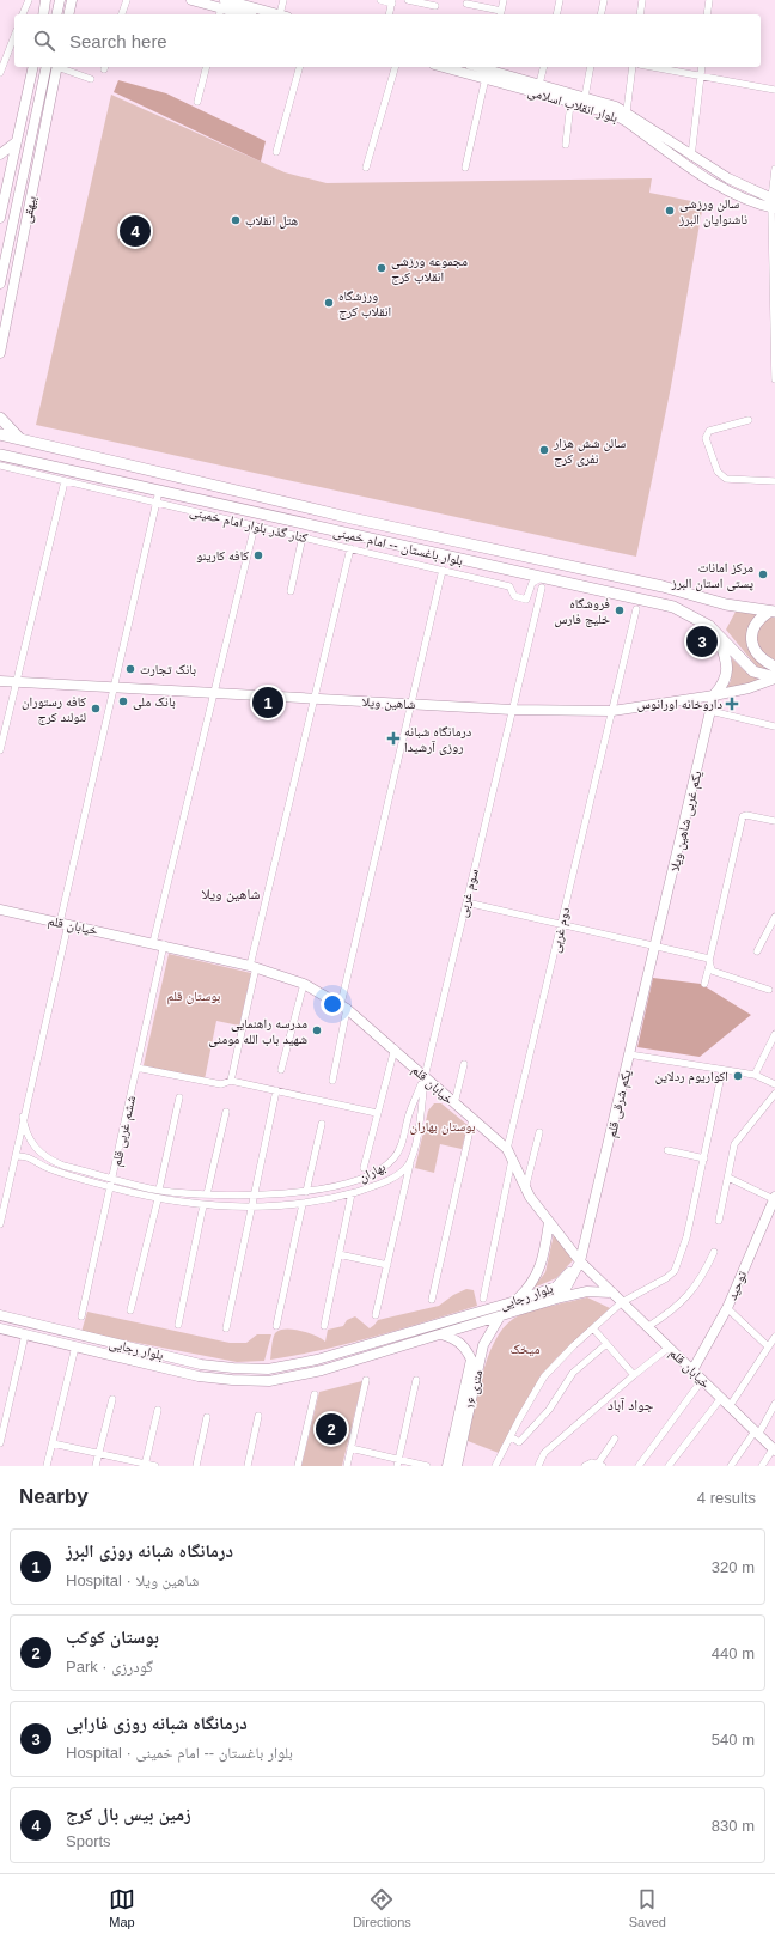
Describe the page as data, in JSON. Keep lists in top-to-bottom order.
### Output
{
  "streets": {
    "main road": [
      "بلوار انقلاب اسلامی",
      "بیهقی",
      "بلوار باغستان -- امام خمینی",
      "شاهین ویلا",
      "یکم غربی شاهین ویلا",
      "خیابان قلم",
      "یکم شرقی قلم",
      "توحید",
      "بلوار رجایی",
      "۱۶ متری"
    ],
    "street": [
      "کنار گذر بلوار امام خمینی",
      "سوم غربی",
      "دوم غربی",
      "ششم غربی قلم",
      "بهاران"
    ]
  },
  "crossings": [
    ["کنار گذر بلوار امام خمینی", "بلوار باغستان -- امام خمینی"],
    ["کنار گذر بلوار امام خمینی", "سوم غربی"],
    ["بلوار باغستان -- امام خمینی", "شاهین ویلا"],
    ["بلوار باغستان -- امام خمینی", "سوم غربی"],
    ["شاهین ویلا", "یکم غربی شاهین ویلا"],
    ["شاهین ویلا", "سوم غربی"],
    ["شاهین ویلا", "دوم غربی"],
    ["یکم غربی شاهین ویلا", "یکم شرقی قلم"],
    ["سوم غربی", "خیابان قلم"],
    ["سوم غربی", "بهاران"],
    ["خیابان قلم", "دوم غربی"],
    ["خیابان قلم", "یکم شرقی قلم"],
    ["خیابان قلم", "ششم غربی قلم"],
    ["خیابان قلم", "بهاران"],
    ["خیابان قلم", "توحید"],
    ["خیابان قلم", "بلوار رجایی"],
    ["یکم شرقی قلم", "بلوار رجایی"],
    ["ششم غربی قلم", "بهاران"],
    ["بلوار رجایی", "۱۶ متری"]
  ],
  "districts": ["شاهین ویلا", "جواد آباد"],
  "parks": ["بوستان قلم", "بوستان بهاران", "میخک"],
  "places": {
    "other": [
      "سالن ورزشی ناشنوایان البرز",
      "هتل انقلاب",
      "مجموعه ورزشی انقلاب کرج",
      "ورزشگاه انقلاب کرج",
      "سالن شش هزار نفری کرج",
      "کافه کارینو",
      "مرکز امانات پستی استان البرز",
      "فروشگاه خلیج فارس",
      "بانک تجارت",
      "بانک ملی",
      "کافه رستوران لئولند کرج",
      "مدرسه راهنمایی شهید باب الله مومنی",
      "اکواریوم ردلاین"
    ],
    "health": ["داروخانه اورانوس", "درمانگاه شبانه روزی آرشیدا"]
  },
  "page": {
    "search": "Search here",
    "pins": [
      "4",
      "3",
      "1",
      "2"
    ],
    "heading": ["Nearby", "4 results"],
    "list": [
      {
        "mark": "1",
        "name": "درمانگاه شبانه روزی البرز",
        "note": "Hospital · شاهین ویلا",
        "value": "320 m"
      },
      {
        "mark": "2",
        "name": "بوستان کوکب",
        "note": "Park · گودرزی",
        "value": "440 m"
      },
      {
        "mark": "3",
        "name": "درمانگاه شبانه روزی فارابی",
        "note": "Hospital · بلوار باغستان -- امام خمینی",
        "value": "540 m"
      },
      {
        "mark": "4",
        "name": "زمین بیس بال کرج",
        "note": "Sports",
        "value": "830 m"
      }
    ],
    "nav": ["Map", "Directions", "Saved"]
  }
}
